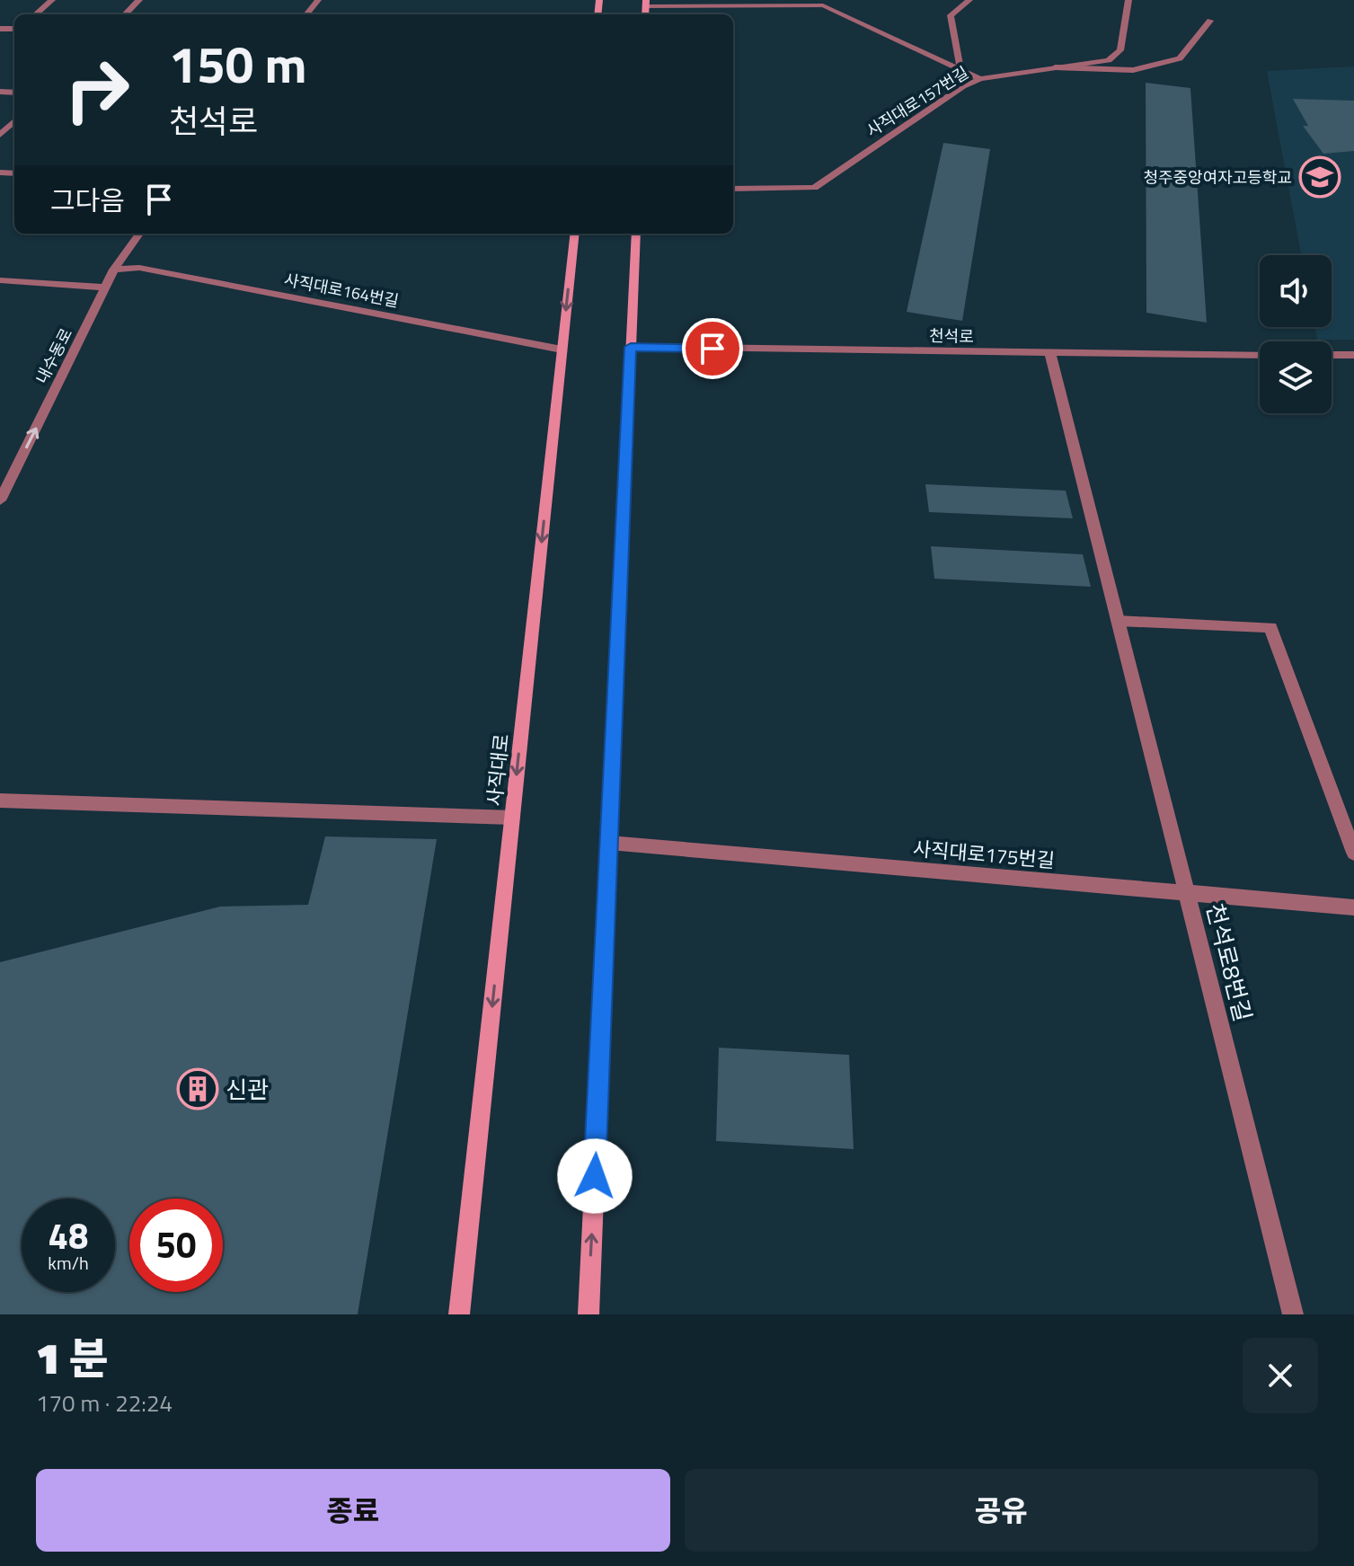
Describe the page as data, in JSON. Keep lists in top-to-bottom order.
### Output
{
  "streets": {
    "main road": ["사직대로"],
    "street": [
      "사직대로157번길",
      "사직대로164번길",
      "천석로",
      "내수동로",
      "사직대로175번길",
      "천석로8번길"
    ]
  },
  "crossings": [
    ["사직대로164번길", "내수동로"],
    ["사직대로164번길", "사직대로"],
    ["천석로", "천석로8번길"],
    ["사직대로175번길", "천석로8번길"]
  ],
  "one_way": ["내수동로"],
  "places": {
    "school or university": ["청주중앙여자고등학교"],
    "building": ["신관"]
  },
  "page": {
    "turn": ["150 m", "천석로"],
    "then": "그다음",
    "speed": "48 km/h",
    "limit": "50",
    "heading": ["1 분", "170 m · 22:24"],
    "buttons": ["종료", "공유"]
  }
}
